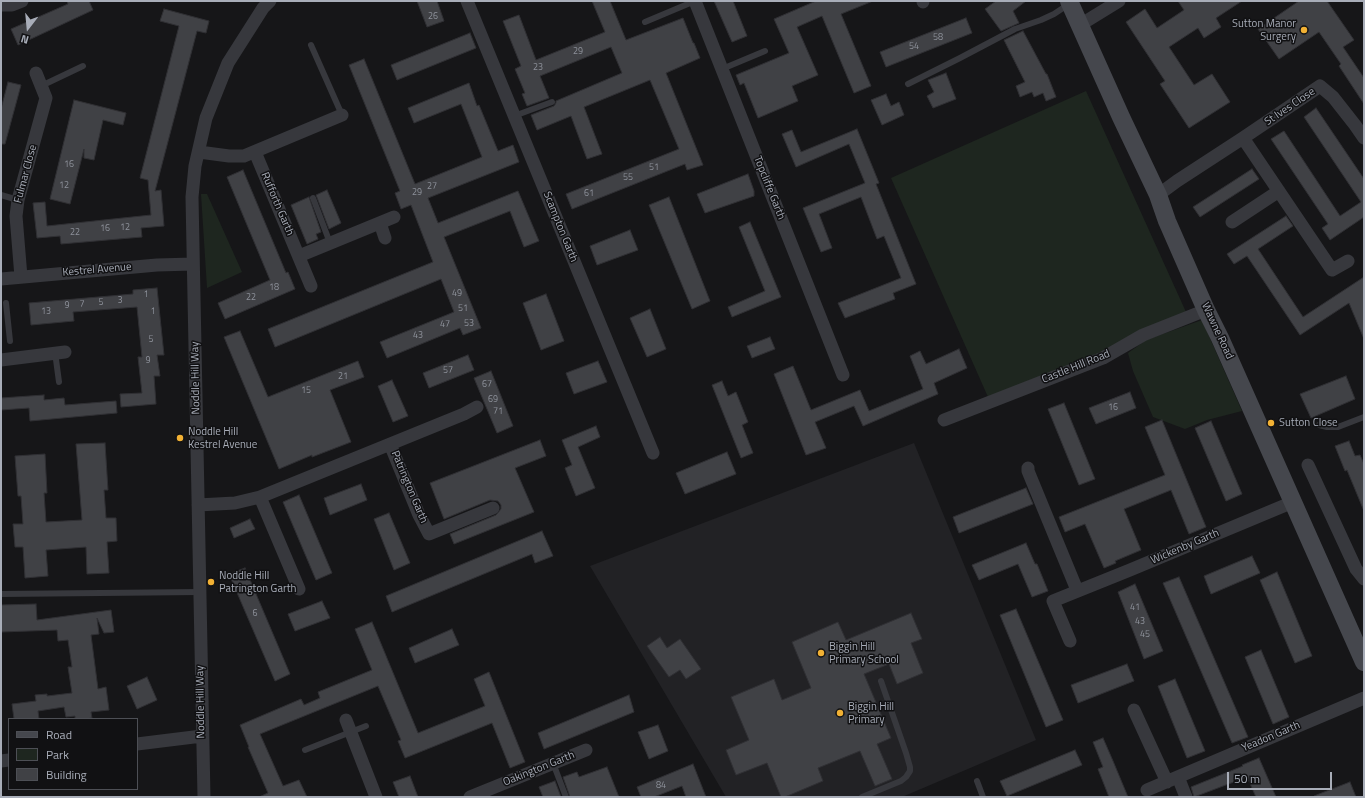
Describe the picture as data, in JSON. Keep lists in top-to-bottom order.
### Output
{
  "streets": {
    "street": [
      "St Ives Close",
      "Fulmar Close",
      "Topcliffe Garth",
      "Rufforth Garth",
      "Scampton Garth",
      "Kestrel Avenue",
      "Wawne Road",
      "Castle Hill Road",
      "Noddle Hill Way",
      "Patrington Garth",
      "Wickenby Garth",
      "Yeadon Garth",
      "Oakington Garth"
    ]
  },
  "crossings": [
    ["St Ives Close", "Wawne Road"],
    ["Fulmar Close", "Kestrel Avenue"],
    ["Kestrel Avenue", "Noddle Hill Way"],
    ["Wawne Road", "Castle Hill Road"],
    ["Wawne Road", "Wickenby Garth"],
    ["Noddle Hill Way", "Patrington Garth"]
  ],
  "places": [
    "Sutton Manor Surgery",
    "Sutton Close",
    "Noddle Hill Kestrel Avenue",
    "Noddle Hill Patrington Garth",
    "Biggin Hill Primary School",
    "Biggin Hill Primary"
  ],
  "house_numbers": [
    "26",
    "58",
    "54",
    "29",
    "23",
    "16",
    "51",
    "55",
    "12",
    "27",
    "29",
    "61",
    "12",
    "16",
    "22",
    "18",
    "49",
    "1",
    "22",
    "3",
    "5",
    "7",
    "9",
    "51",
    "13",
    "1",
    "53",
    "47",
    "43",
    "5",
    "9",
    "57",
    "21",
    "67",
    "15",
    "69",
    "16",
    "71",
    "41",
    "6",
    "43",
    "45",
    "84"
  ],
  "legend": ["Road", "Park", "Building"],
  "scale_bar": "50 m",
  "north": "bottom"
}
